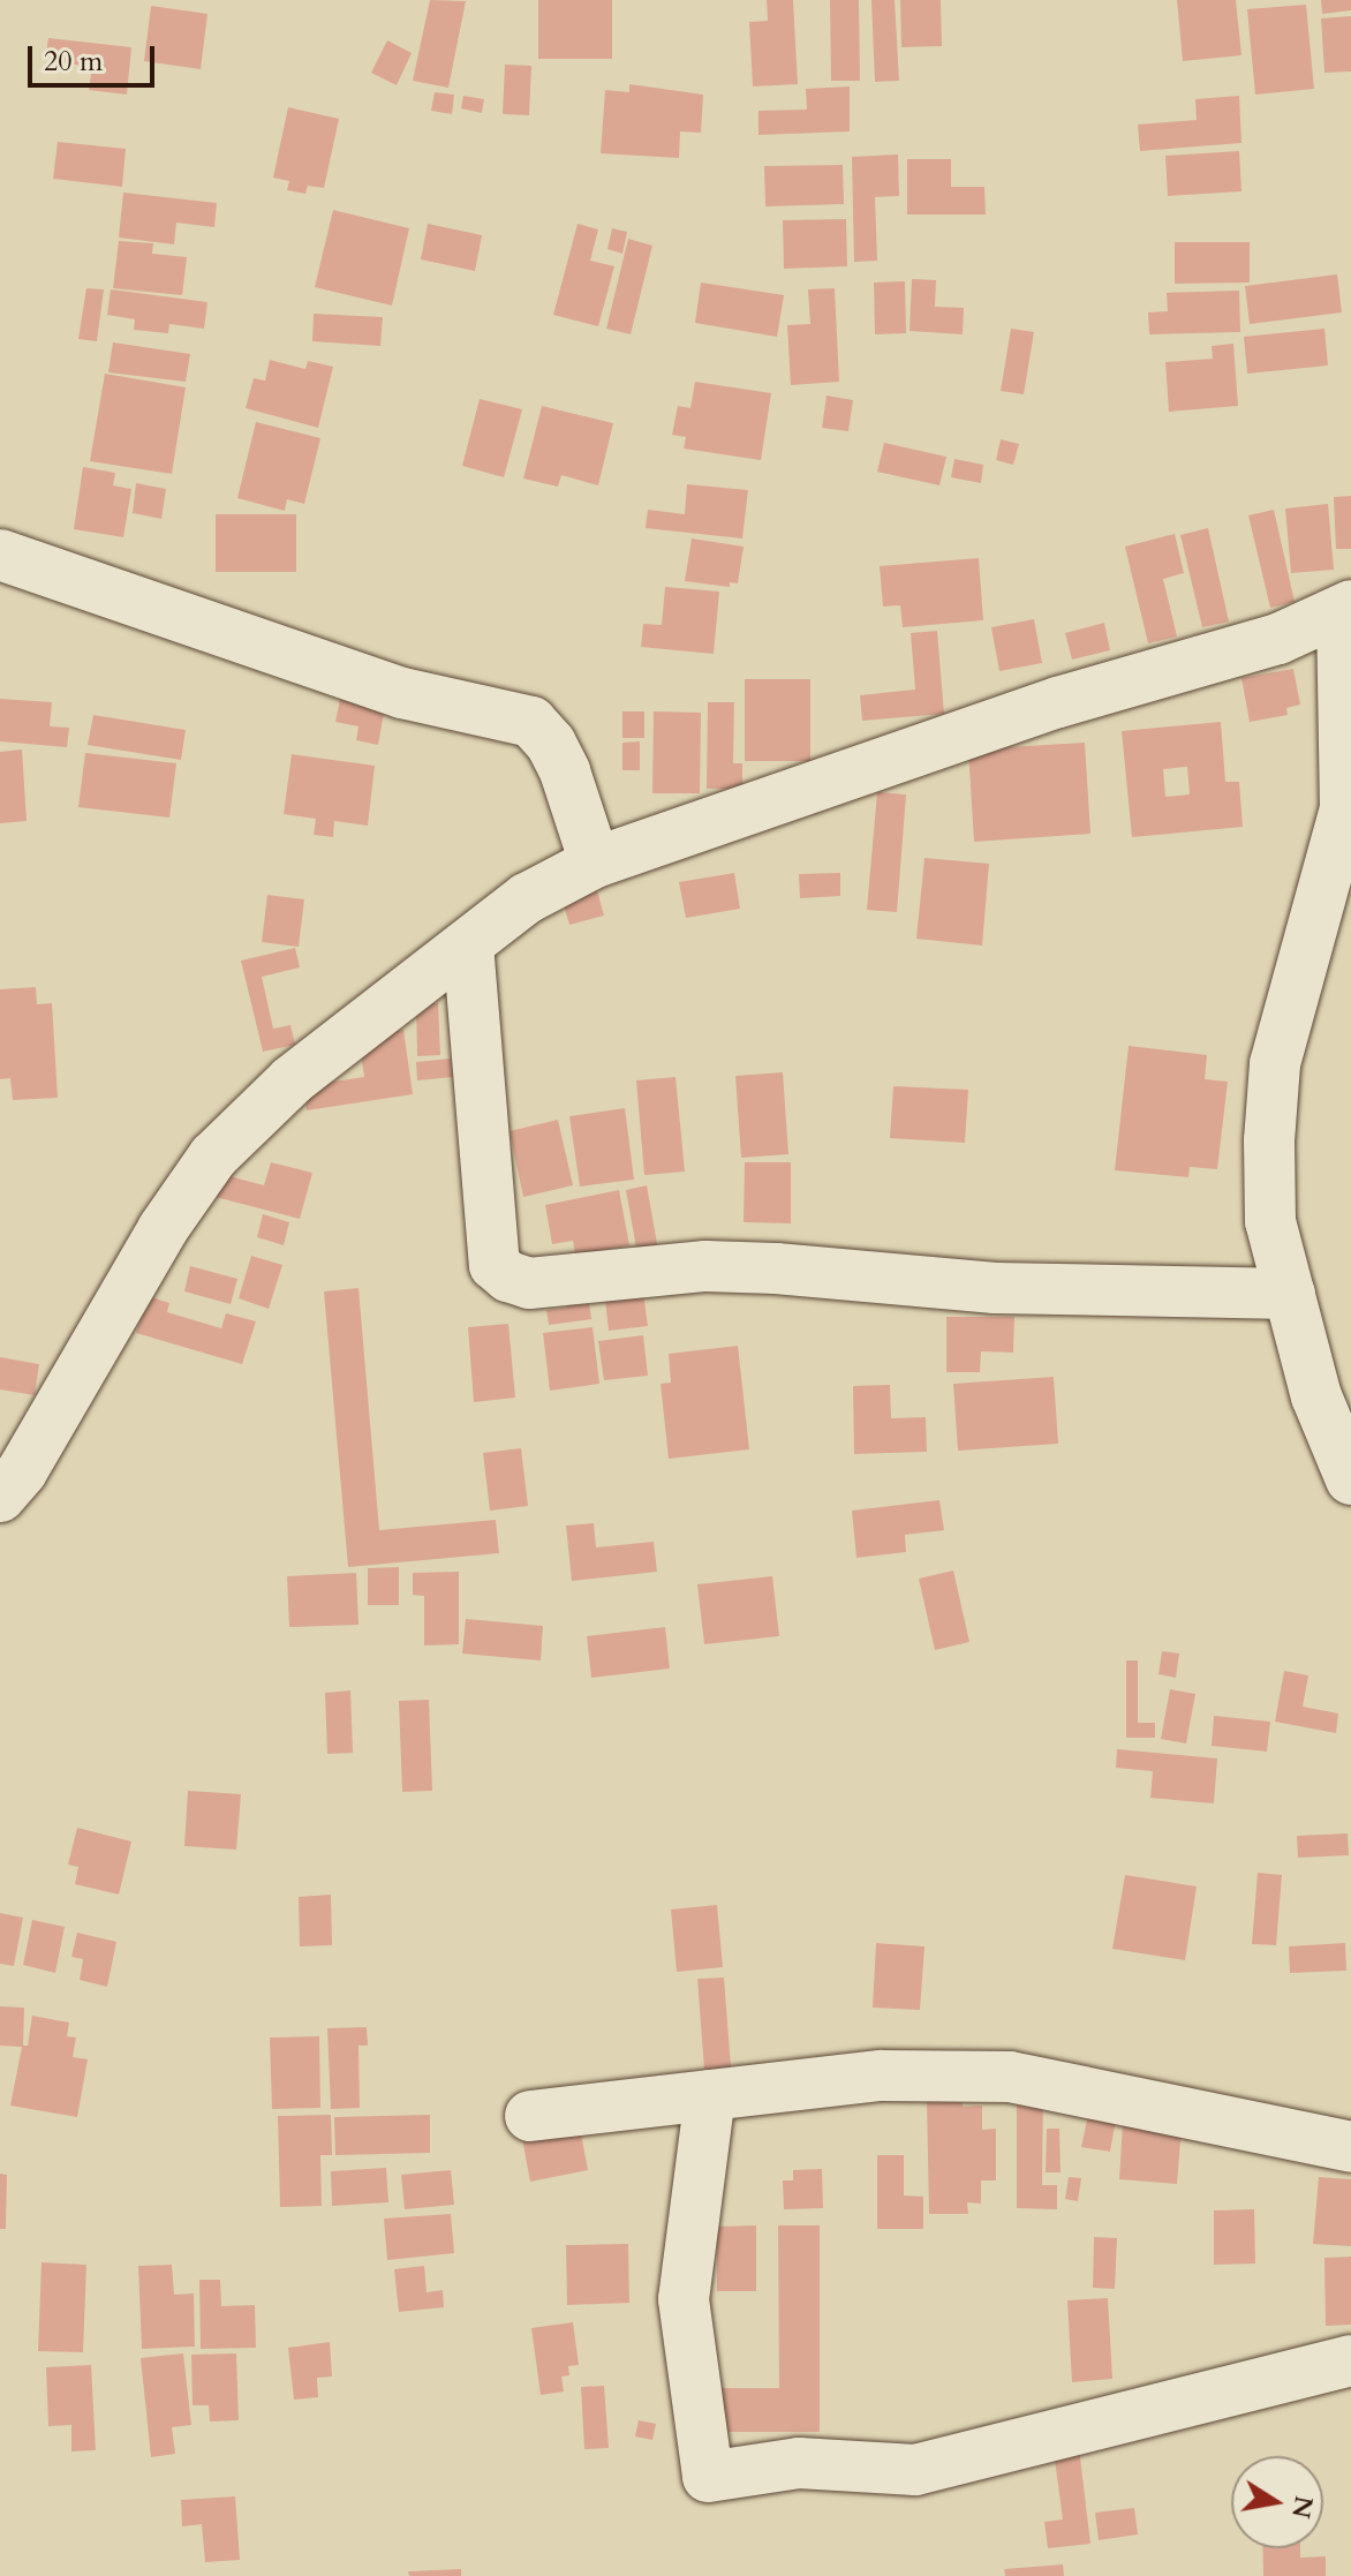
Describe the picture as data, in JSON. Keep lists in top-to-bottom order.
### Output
{
  "scale_bar": "20 m",
  "north": "right"
}
